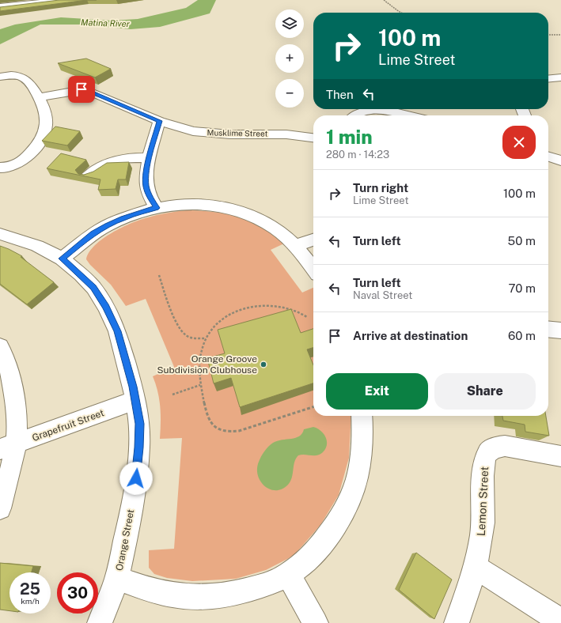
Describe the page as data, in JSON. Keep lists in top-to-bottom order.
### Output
{
  "streets": {
    "street": [
      "Musklime Street",
      "Grapefruit Street",
      "Lemon Street",
      "Orange Street"
    ]
  },
  "crossings": [
    ["Grapefruit Street", "Orange Street"]
  ],
  "water": ["Matina River"],
  "places": ["Orange Groove Subdivision Clubhouse"],
  "page": {
    "map_buttons": ["+", "−"],
    "turn": ["100 m", "Lime Street"],
    "then": "Then",
    "heading": ["1 min", "280 m · 14:23"],
    "list": [
      {
        "name": "Turn right",
        "note": "Lime Street",
        "value": "100 m"
      },
      {
        "name": "Turn left",
        "value": "50 m"
      },
      {
        "name": "Turn left",
        "note": "Naval Street",
        "value": "70 m"
      },
      {
        "name": "Arrive at destination",
        "value": "60 m"
      }
    ],
    "buttons": ["Exit", "Share"],
    "speed": "25 km/h",
    "limit": "30"
  }
}
